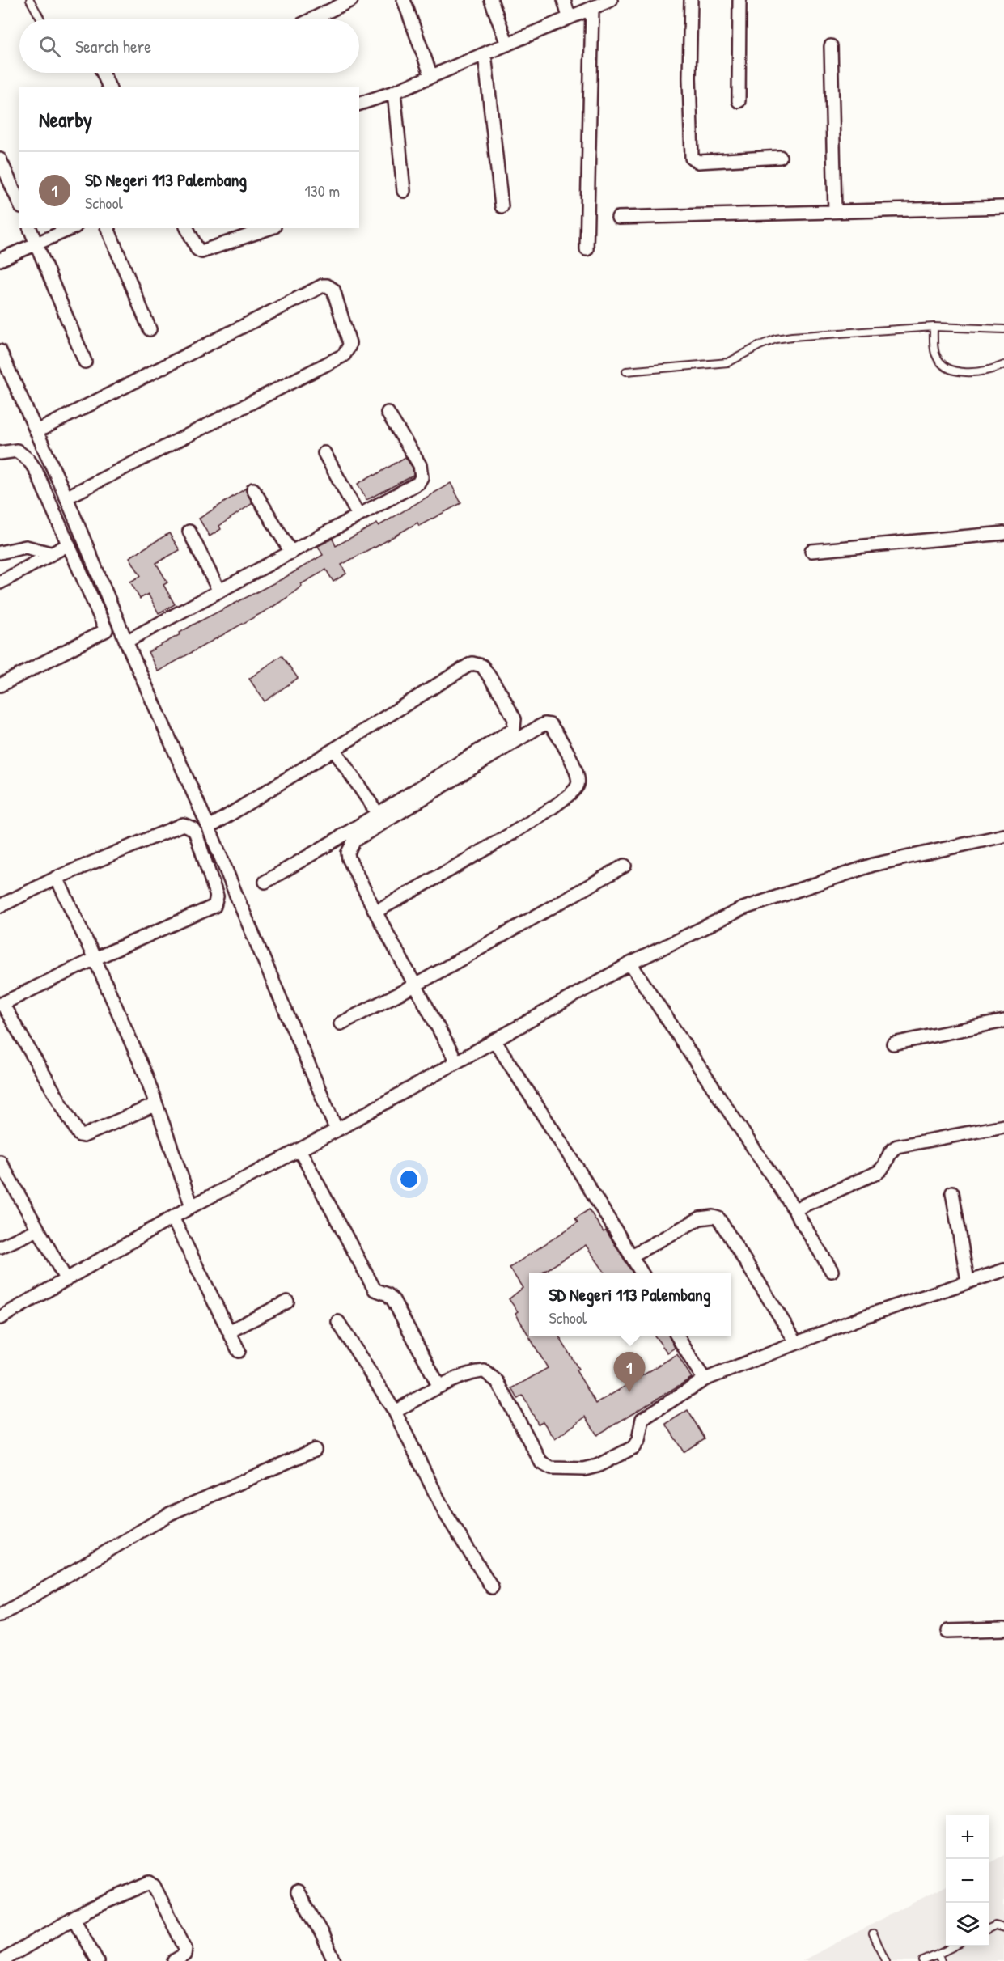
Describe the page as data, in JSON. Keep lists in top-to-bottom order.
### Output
{
  "page": {
    "search": "Search here",
    "heading": "Nearby",
    "list": [
      {
        "mark": "1",
        "name": "SD Negeri 113 Palembang",
        "note": "School",
        "value": "130 m"
      }
    ],
    "popup": ["SD Negeri 113 Palembang", "School"],
    "pins": "1",
    "map_buttons": ["+", "−"]
  }
}
